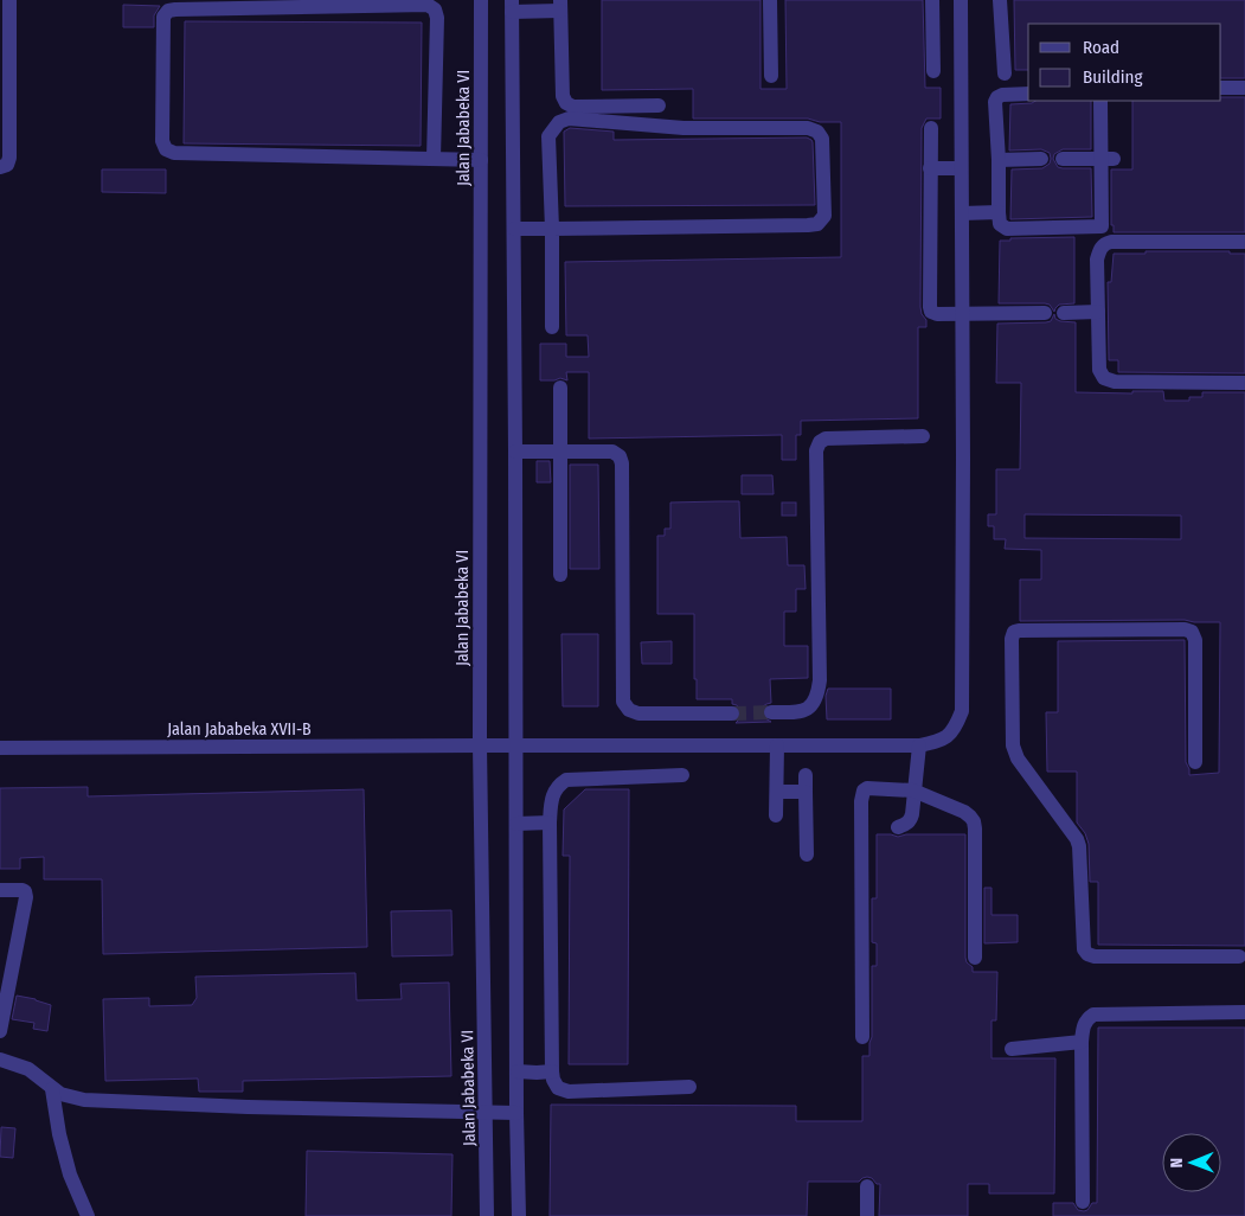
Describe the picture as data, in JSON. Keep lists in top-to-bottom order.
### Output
{
  "streets": {
    "street": ["Jalan Jababeka VI", "Jalan Jababeka XVII-B"]
  },
  "crossings": [
    ["Jalan Jababeka VI", "Jalan Jababeka XVII-B"]
  ],
  "legend": ["Road", "Building"],
  "north": "left"
}
